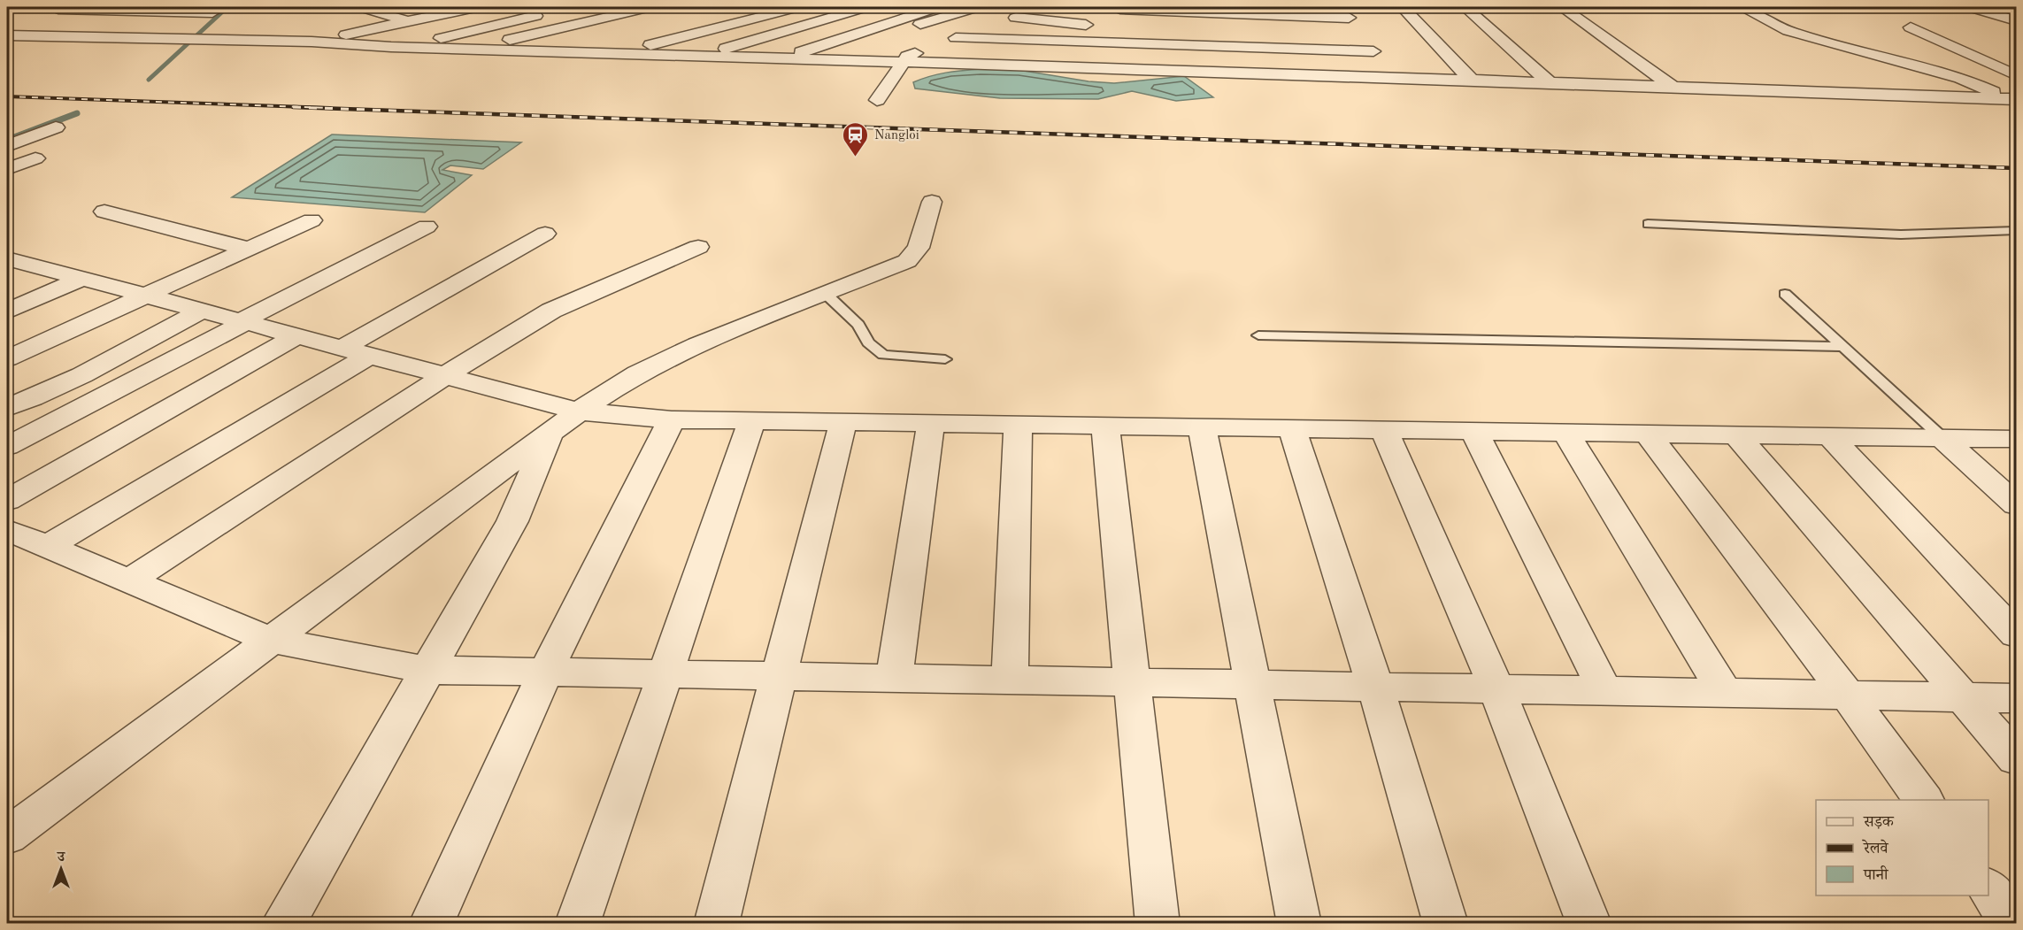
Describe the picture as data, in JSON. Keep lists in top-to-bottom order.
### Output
{
  "places": {
    "station": ["Nangloi"]
  },
  "legend": ["सड़क", "रेलवे", "पानी"],
  "north": "top"
}
